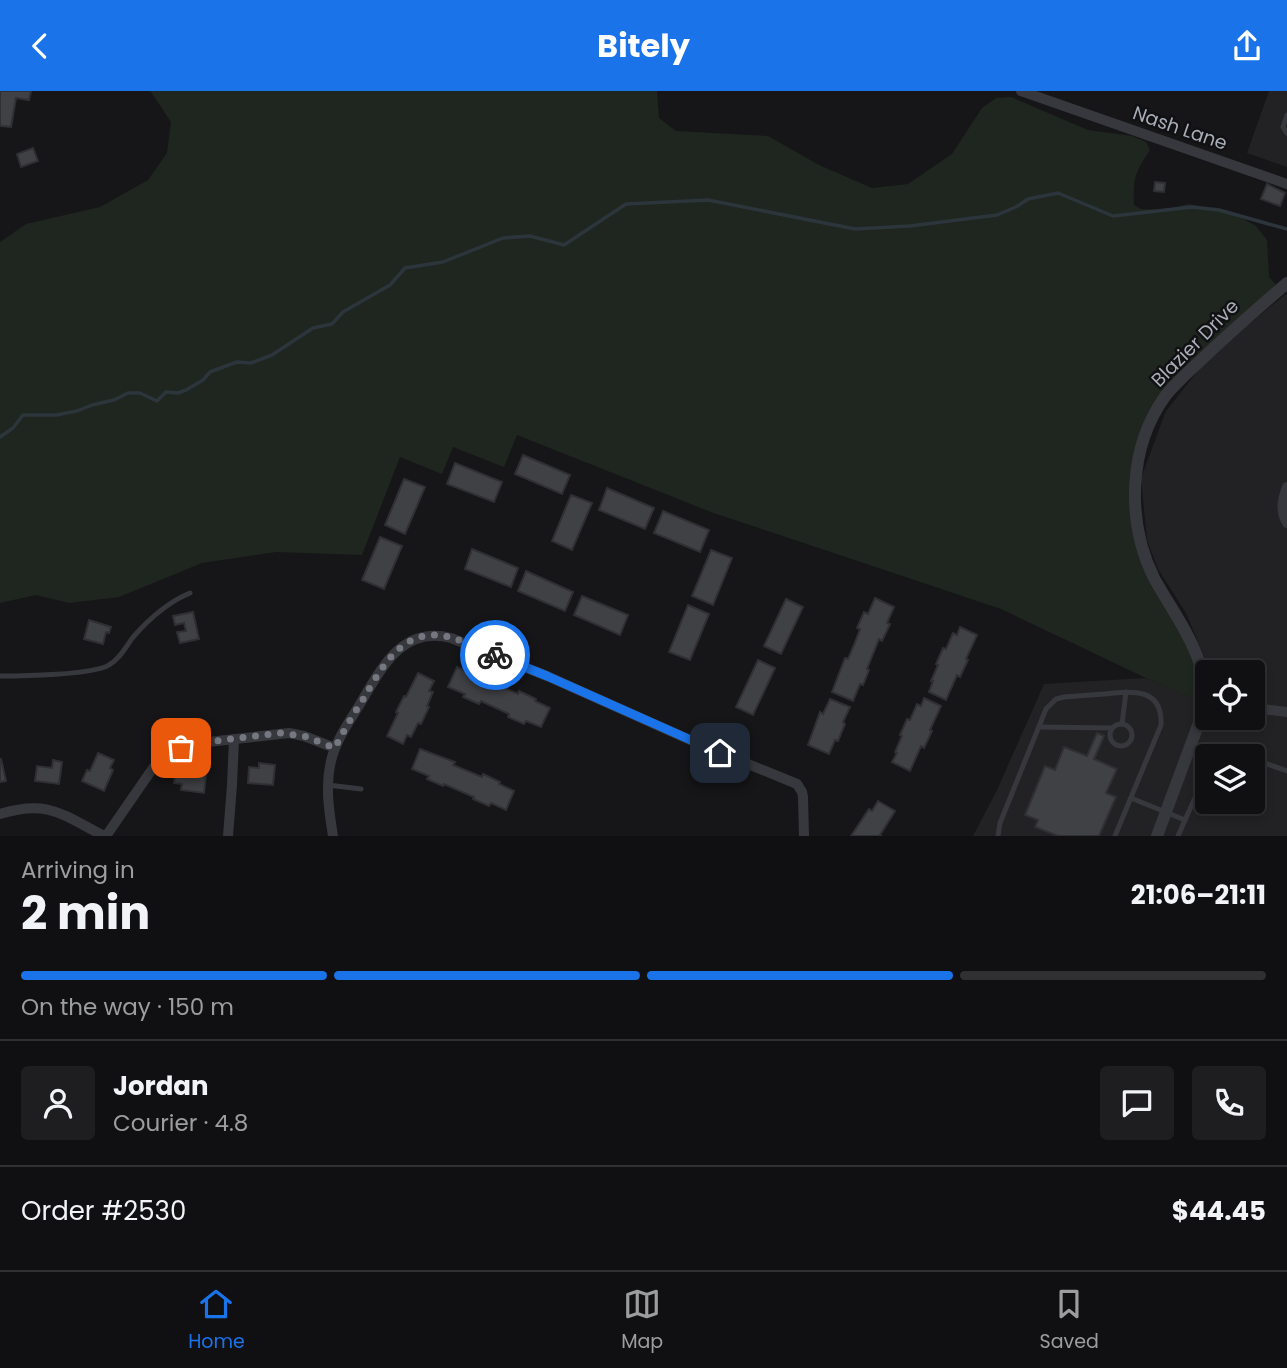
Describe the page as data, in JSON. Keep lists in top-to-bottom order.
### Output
{
  "streets": {
    "street": ["Nash Lane", "Blazier Drive"]
  },
  "page": {
    "header": "Bitely",
    "heading": ["2 min", "Arriving in", "21:06–21:11"],
    "panel": [
      "Jordan",
      "Courier · 4.8",
      "Order #2530",
      "$44.45"
    ],
    "bar": "On the way · 150 m",
    "tabs": ["Home", "Map", "Saved"]
  }
}
